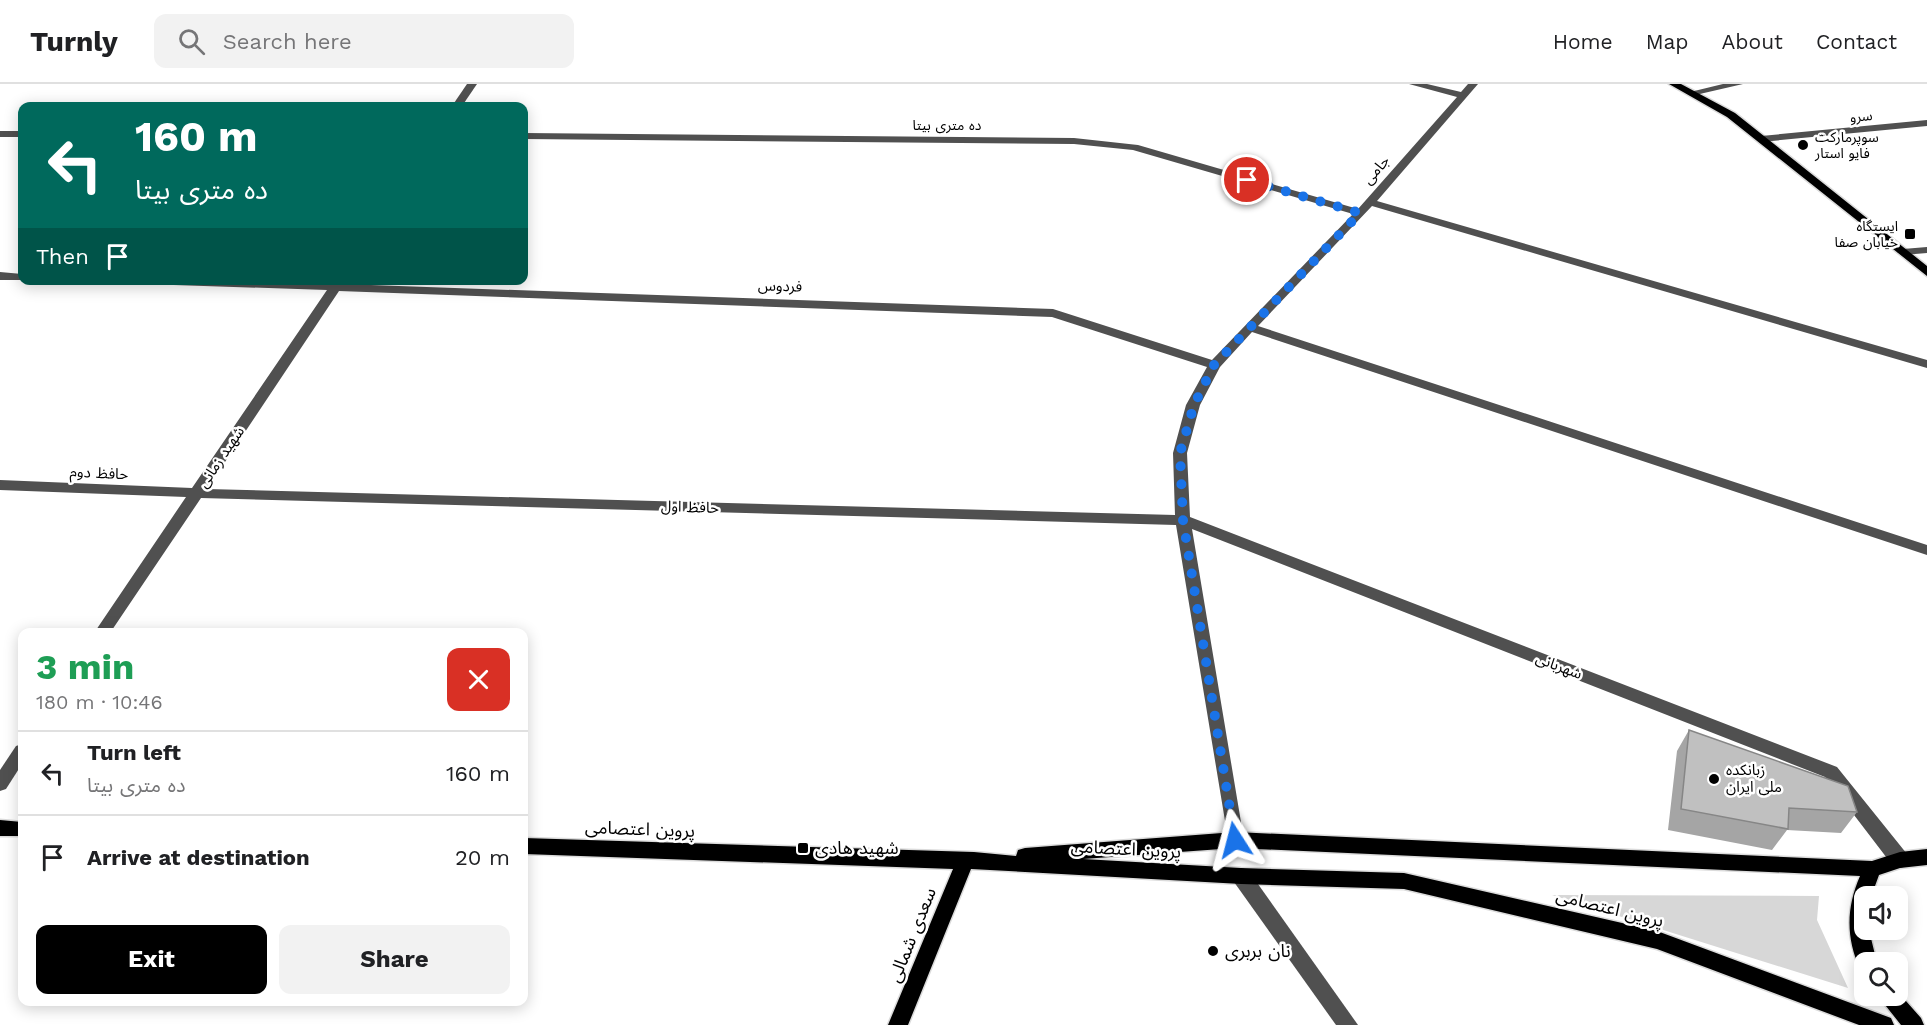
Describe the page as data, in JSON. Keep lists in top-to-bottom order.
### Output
{
  "streets": {
    "main road": ["پروین اعتصامى", "سعدى شمالى"],
    "street": [
      "سرو",
      "ده متری بیتا",
      "جامی",
      "فردوس",
      "شهید زمانی",
      "حافظ دوم",
      "حافظ اول",
      "شهربانی"
    ]
  },
  "crossings": [
    ["ده متری بیتا", "جامی"],
    ["جامی", "فردوس"],
    ["جامی", "حافظ اول"],
    ["جامی", "شهربانی"],
    ["شهید زمانی", "حافظ دوم"],
    ["شهید زمانی", "حافظ اول"],
    ["حافظ دوم", "حافظ اول"],
    ["حافظ اول", "شهربانی"],
    ["پروین اعتصامى", "سعدى شمالى"]
  ],
  "places": {
    "other": ["سوپرمارکت فایو استار", "زبانکده ملی ایران", "نان بربری"],
    "transit": ["ایستگاه خیابان صفا", "شهید هادی"]
  },
  "page": {
    "header": "Turnly",
    "search": "Search here",
    "nav": [
      "Home",
      "Map",
      "About",
      "Contact"
    ],
    "turn": ["160 m", "ده متری بیتا"],
    "then": "Then",
    "heading": ["3 min", "180 m · 10:46"],
    "list": [
      {
        "name": "Turn left",
        "note": "ده متری بیتا",
        "value": "160 m"
      },
      {
        "name": "Arrive at destination",
        "value": "20 m"
      }
    ],
    "buttons": ["Exit", "Share"]
  }
}
